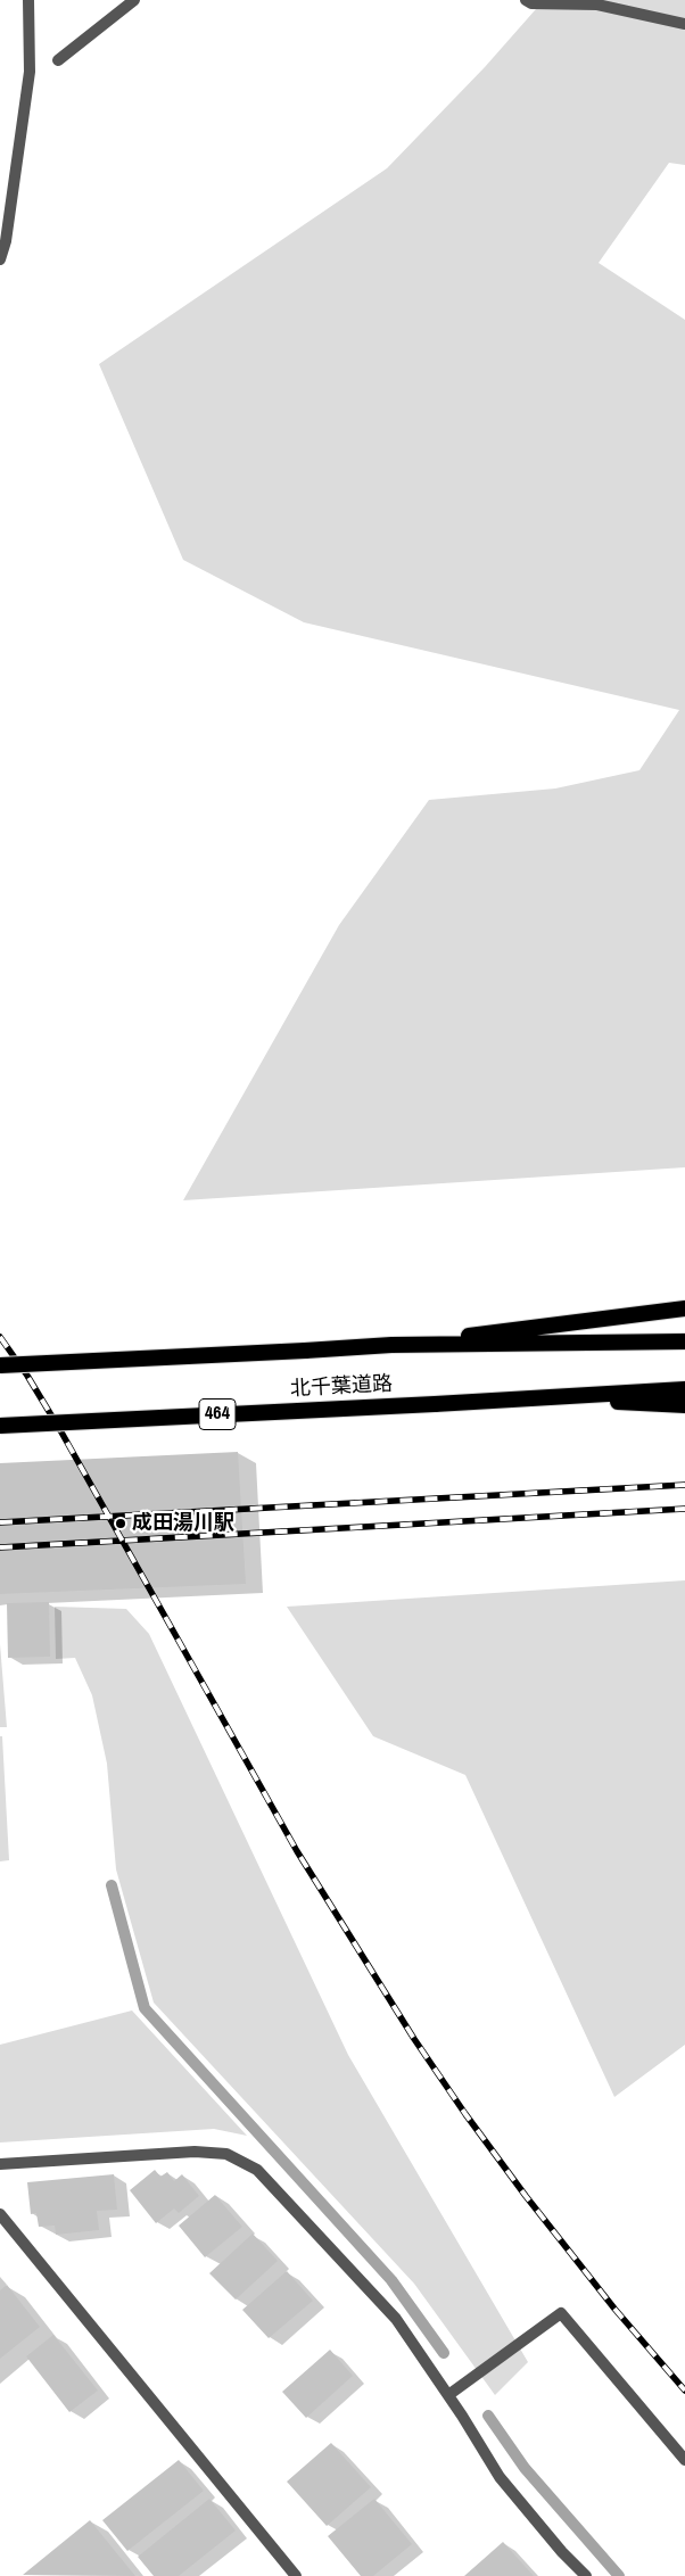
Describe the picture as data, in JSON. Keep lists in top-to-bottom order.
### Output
{
  "streets": {
    "highway": ["北千葉道路", "464"]
  },
  "places": ["成田湯川駅"]
}
